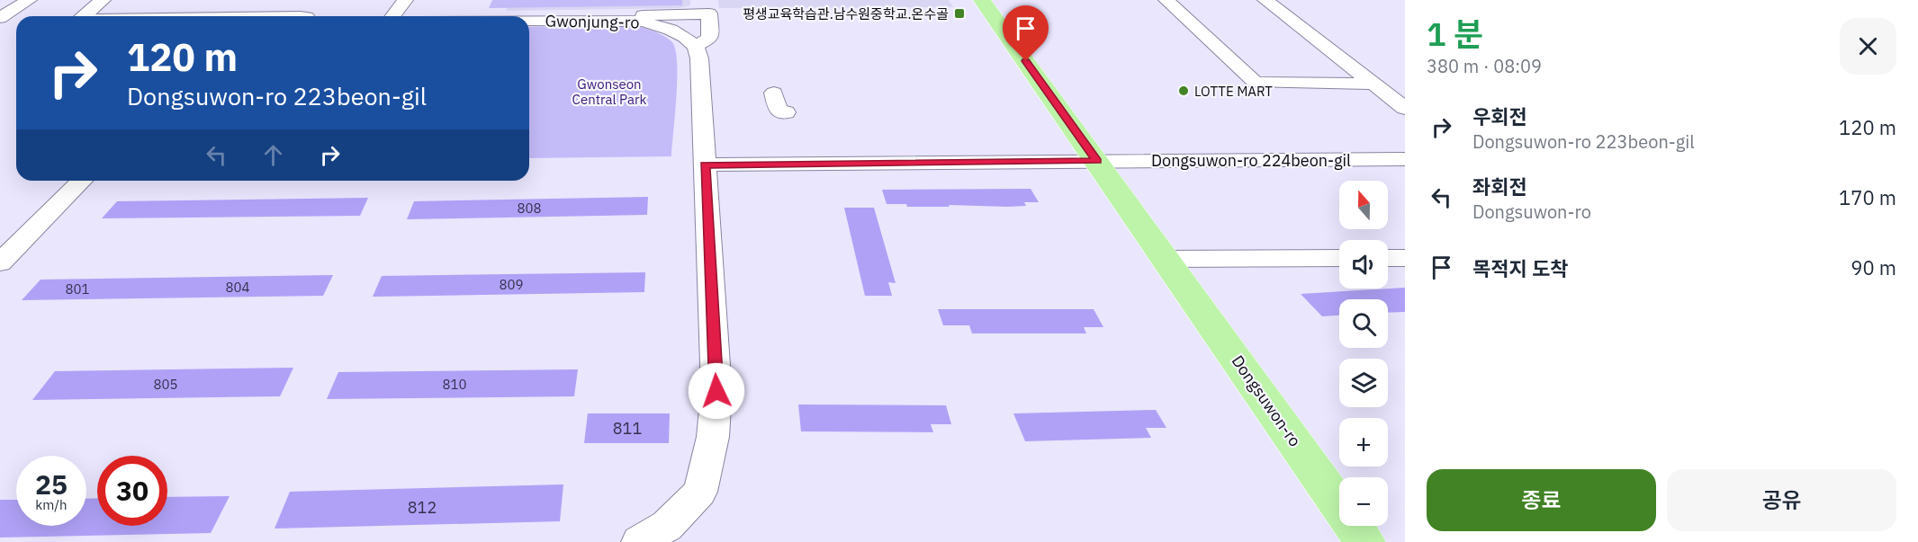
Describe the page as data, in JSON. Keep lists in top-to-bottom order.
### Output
{
  "streets": {
    "main road": ["Dongsuwon-ro"],
    "street": ["Gwonjung-ro", "Dongsuwon-ro 224beon-gil"]
  },
  "crossings": [
    ["Dongsuwon-ro 224beon-gil", "Dongsuwon-ro"]
  ],
  "parks": ["Gwonseon Central Park"],
  "places": {
    "transit": ["평생교육학습관.남수원중학교.온수골"],
    "other": ["LOTTE MART"]
  },
  "house_numbers": [
    "808",
    "809",
    "804",
    "801",
    "805",
    "810",
    "811",
    "812"
  ],
  "north": "top",
  "page": {
    "heading": ["1 분", "380 m · 08:09"],
    "turn": ["120 m", "Dongsuwon-ro 223beon-gil"],
    "list": [
      {
        "name": "우회전",
        "note": "Dongsuwon-ro 223beon-gil",
        "value": "120 m"
      },
      {
        "name": "좌회전",
        "note": "Dongsuwon-ro",
        "value": "170 m"
      },
      {
        "name": "목적지 도착",
        "value": "90 m"
      }
    ],
    "map_buttons": ["+", "−"],
    "speed": "25 km/h",
    "limit": "30",
    "buttons": ["종료", "공유"]
  }
}
